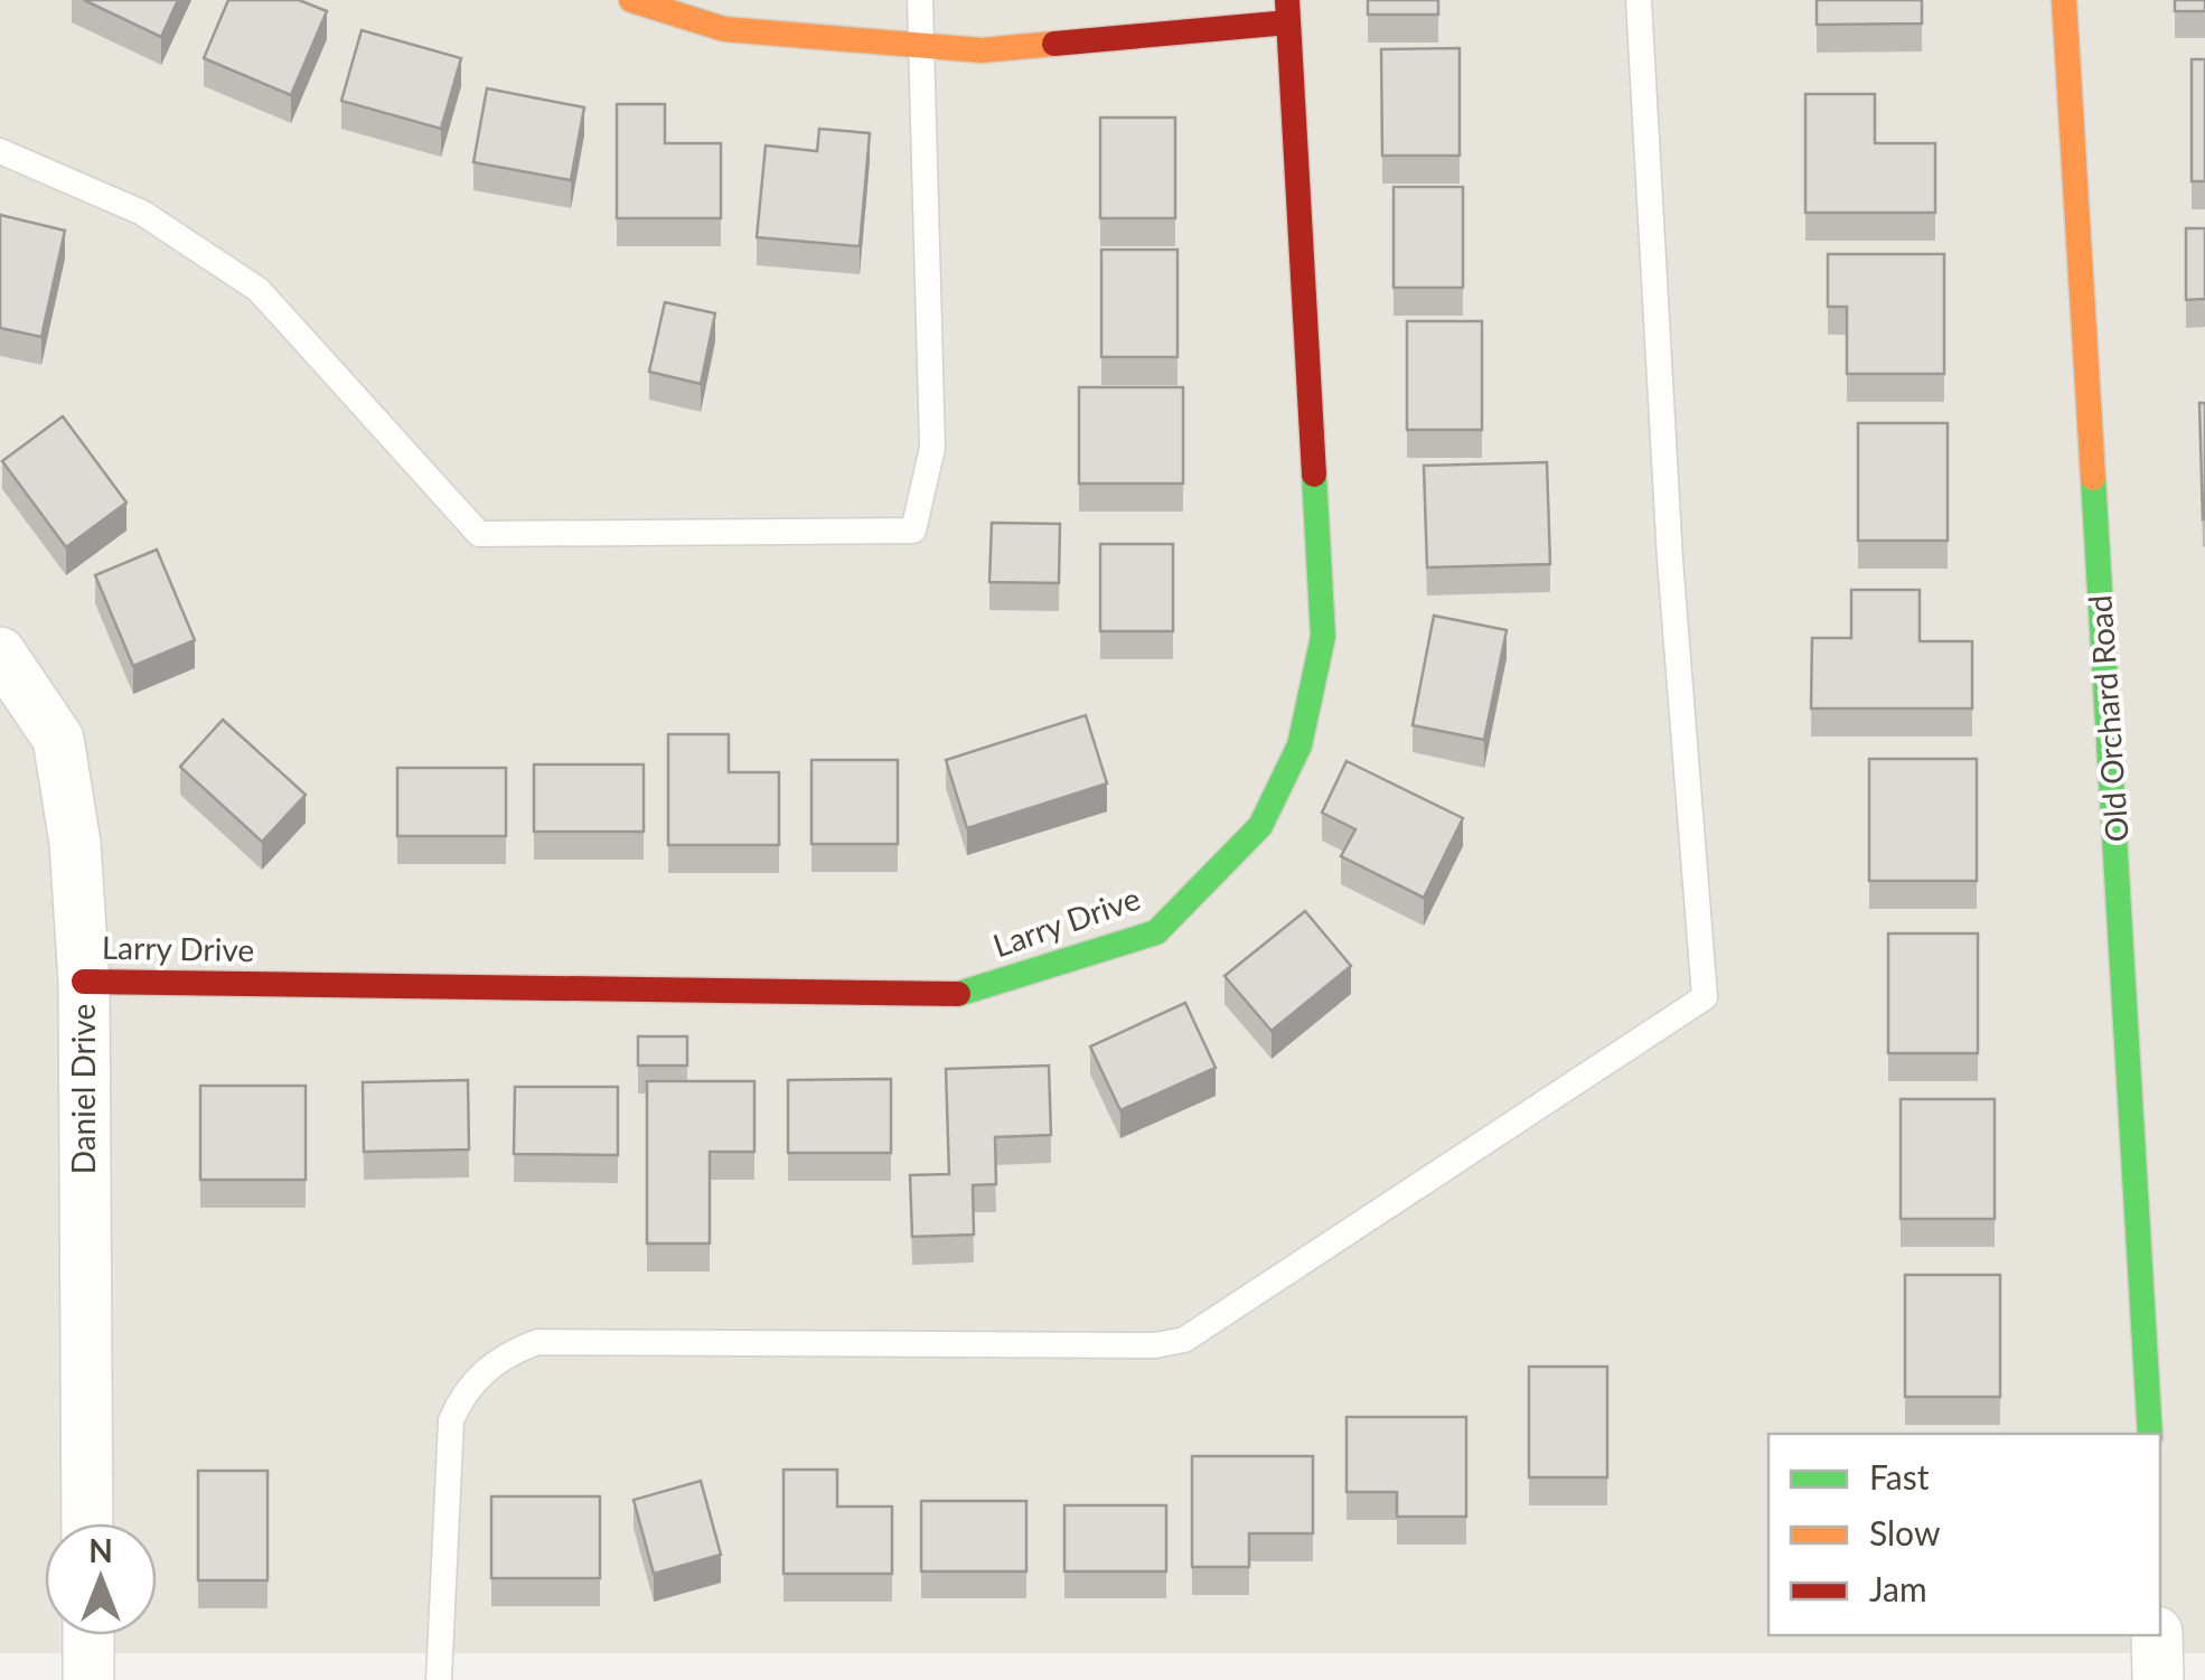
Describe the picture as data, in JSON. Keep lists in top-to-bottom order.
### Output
{
  "streets": {
    "street": ["Old Orchard Road", "Larry Drive", "Daniel Drive"]
  },
  "crossings": [
    ["Larry Drive", "Daniel Drive"]
  ],
  "legend": ["Fast", "Slow", "Jam"],
  "north": "top"
}
